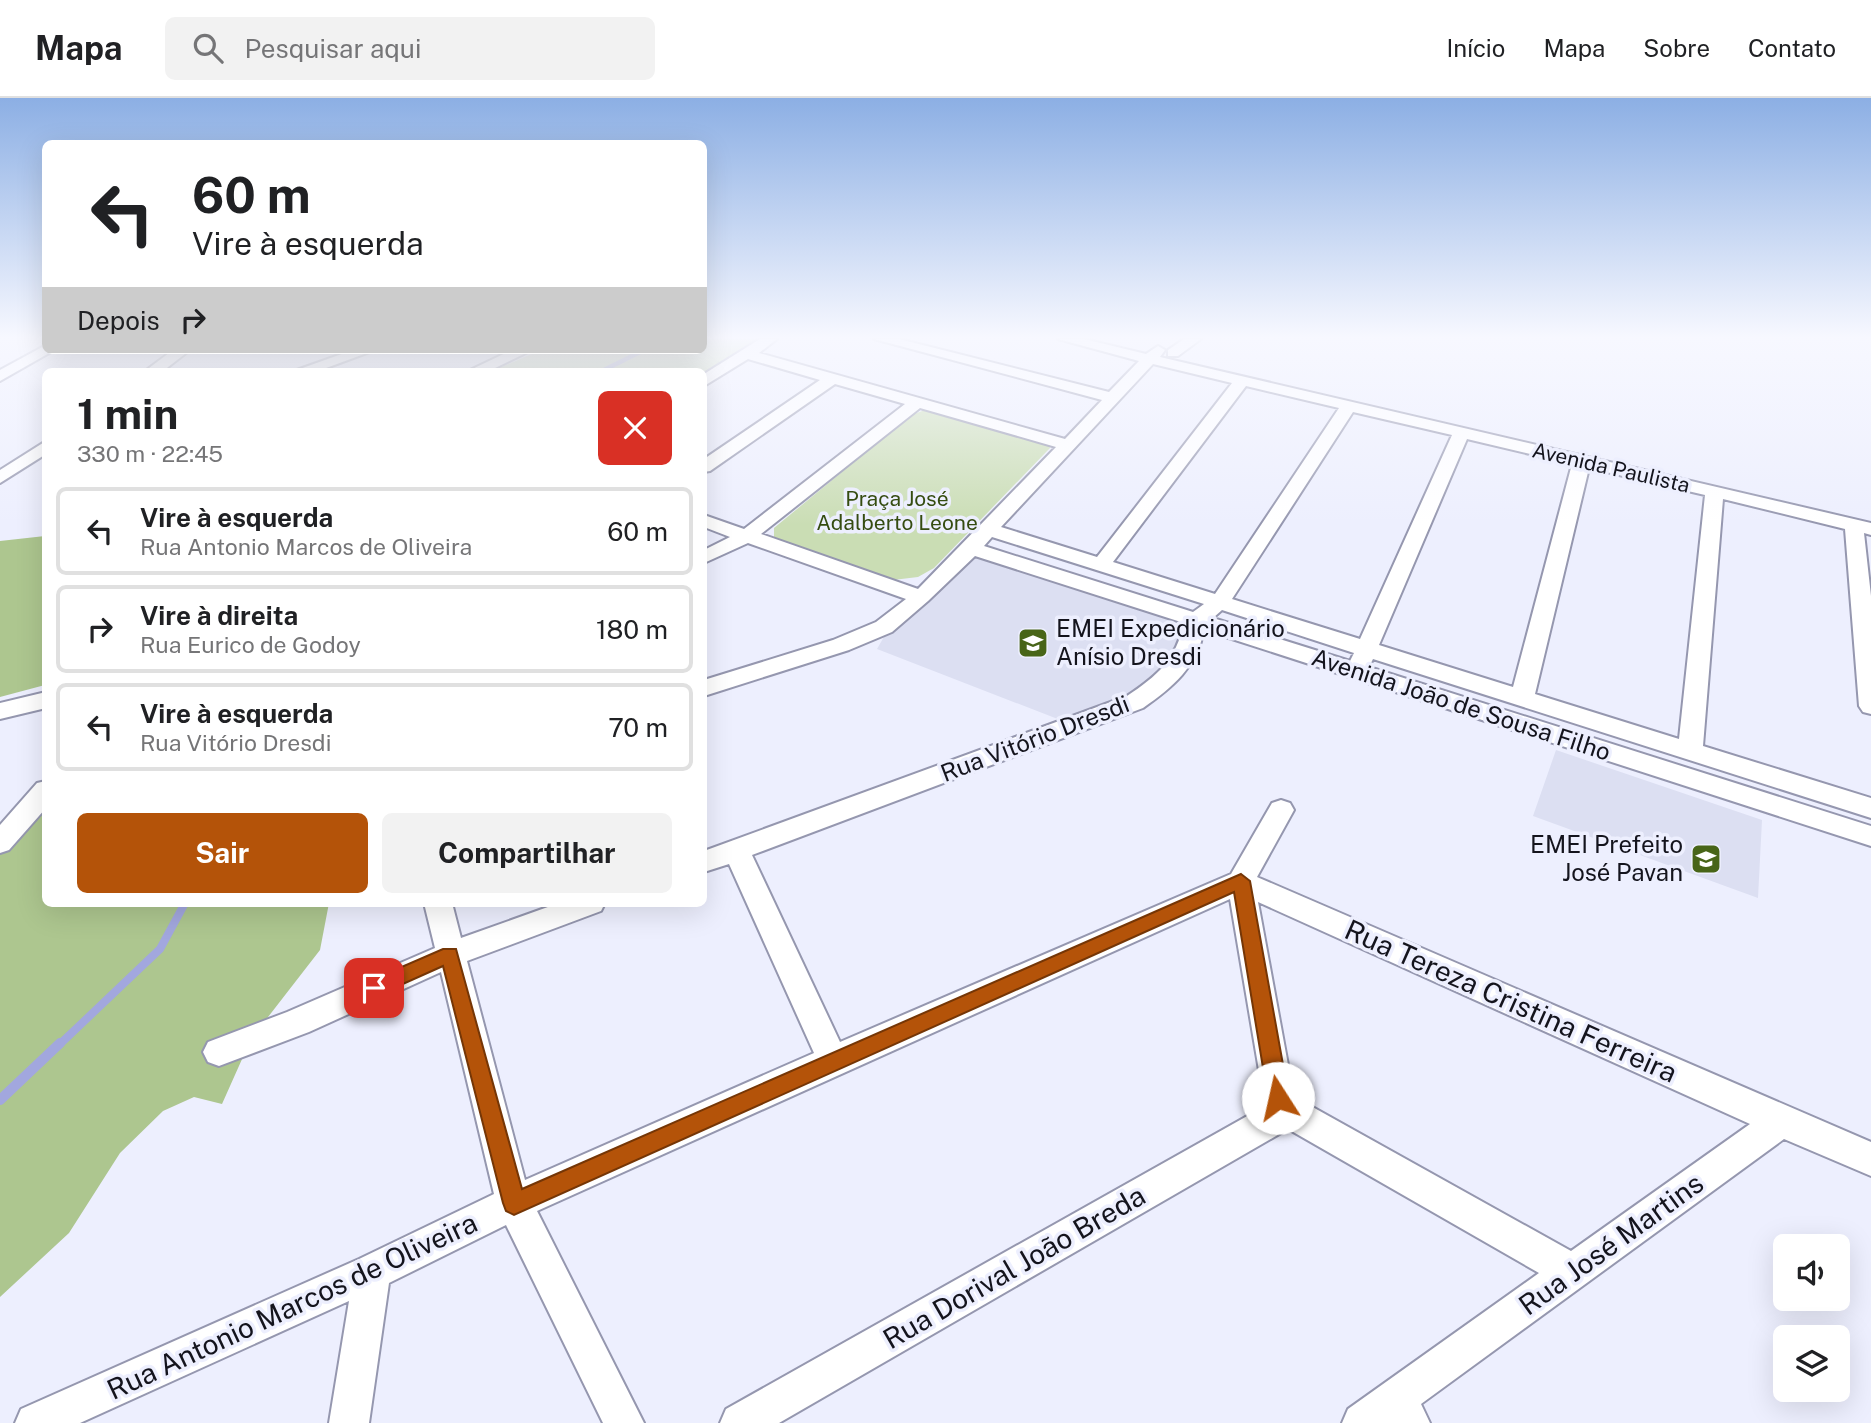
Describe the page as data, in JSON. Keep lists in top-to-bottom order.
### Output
{
  "streets": {
    "street": [
      "Avenida Paulista",
      "Avenida João de Sousa Filho",
      "Rua Vitório Dresdi",
      "Rua Tereza Cristina Ferreira",
      "Rua José Martins",
      "Rua Dorival João Breda",
      "Rua Antonio Marcos de Oliveira"
    ]
  },
  "crossings": [
    ["Avenida João de Sousa Filho", "Rua Vitório Dresdi"],
    ["Rua Tereza Cristina Ferreira", "Rua José Martins"],
    ["Rua Tereza Cristina Ferreira", "Rua Antonio Marcos de Oliveira"]
  ],
  "parks": ["Praça José Adalberto Leone"],
  "places": {
    "school or university": ["EMEI Expedicionário Anísio Dresdi", "EMEI Prefeito José Pavan"]
  },
  "page": {
    "header": "Mapa",
    "search": "Pesquisar aqui",
    "nav": [
      "Início",
      "Mapa",
      "Sobre",
      "Contato"
    ],
    "turn": ["60 m", "Vire à esquerda"],
    "then": "Depois",
    "heading": ["1 min", "330 m · 22:45"],
    "list": [
      {
        "name": "Vire à esquerda",
        "note": "Rua Antonio Marcos de Oliveira",
        "value": "60 m"
      },
      {
        "name": "Vire à direita",
        "note": "Rua Eurico de Godoy",
        "value": "180 m"
      },
      {
        "name": "Vire à esquerda",
        "note": "Rua Vitório Dresdi",
        "value": "70 m"
      }
    ],
    "buttons": ["Sair", "Compartilhar"]
  }
}
